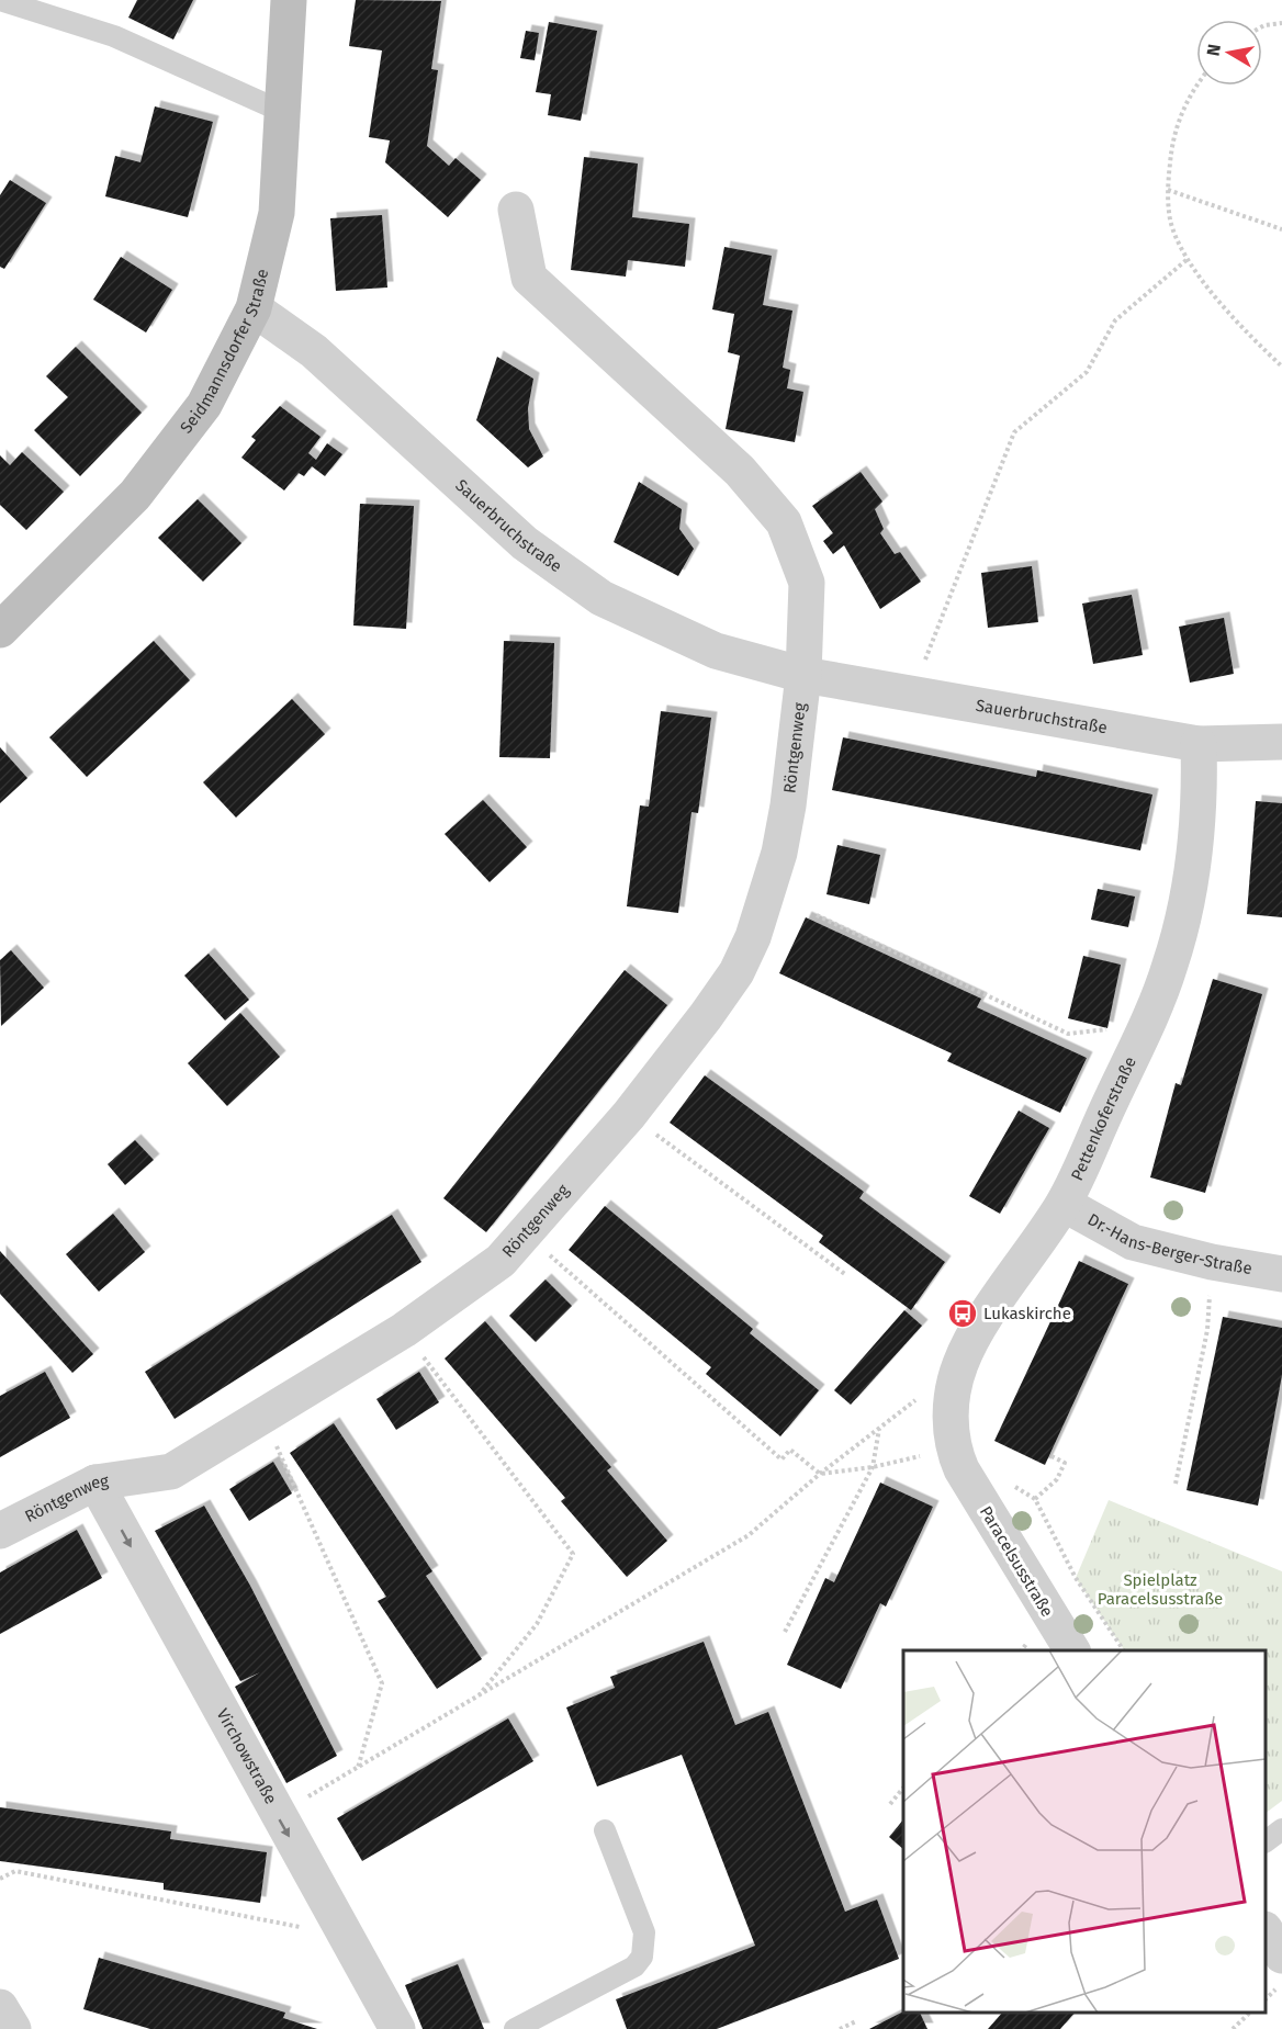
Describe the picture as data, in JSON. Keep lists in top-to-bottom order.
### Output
{
  "streets": {
    "street": [
      "Seidmannsdorfer Straße",
      "Sauerbruchstraße",
      "Röntgenweg",
      "Pettenkoferstraße",
      "Dr.-Hans-Berger-Straße",
      "Paracelsusstraße",
      "Virchowstraße"
    ]
  },
  "crossings": [
    ["Seidmannsdorfer Straße", "Sauerbruchstraße"],
    ["Sauerbruchstraße", "Röntgenweg"],
    ["Sauerbruchstraße", "Pettenkoferstraße"],
    ["Röntgenweg", "Virchowstraße"],
    ["Pettenkoferstraße", "Dr.-Hans-Berger-Straße"],
    ["Pettenkoferstraße", "Paracelsusstraße"]
  ],
  "one_way": ["Virchowstraße"],
  "parks": ["Spielplatz Paracelsusstraße"],
  "places": {
    "bus stop": ["Lukaskirche"]
  },
  "north": "left"
}
